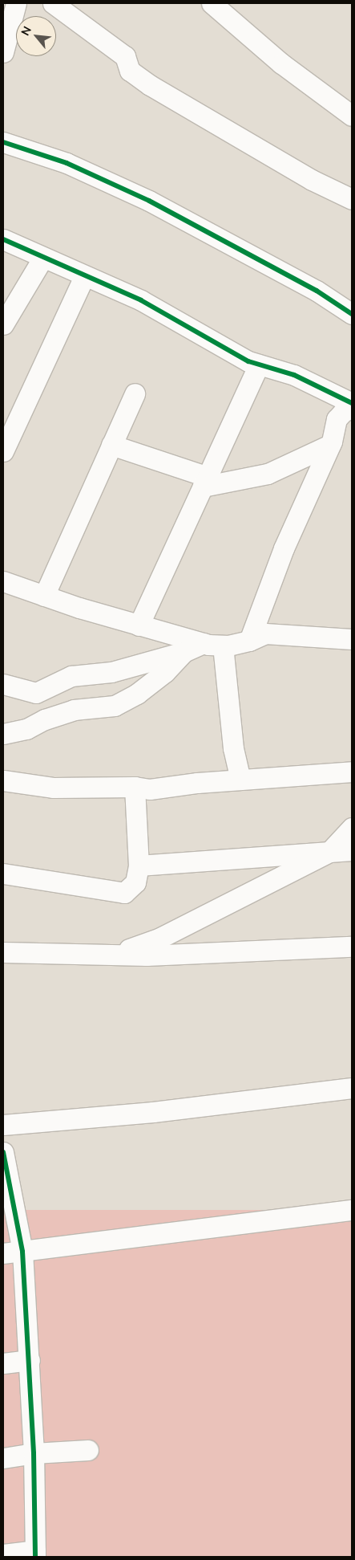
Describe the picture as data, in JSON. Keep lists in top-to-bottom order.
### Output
{
  "north": "top left"
}
